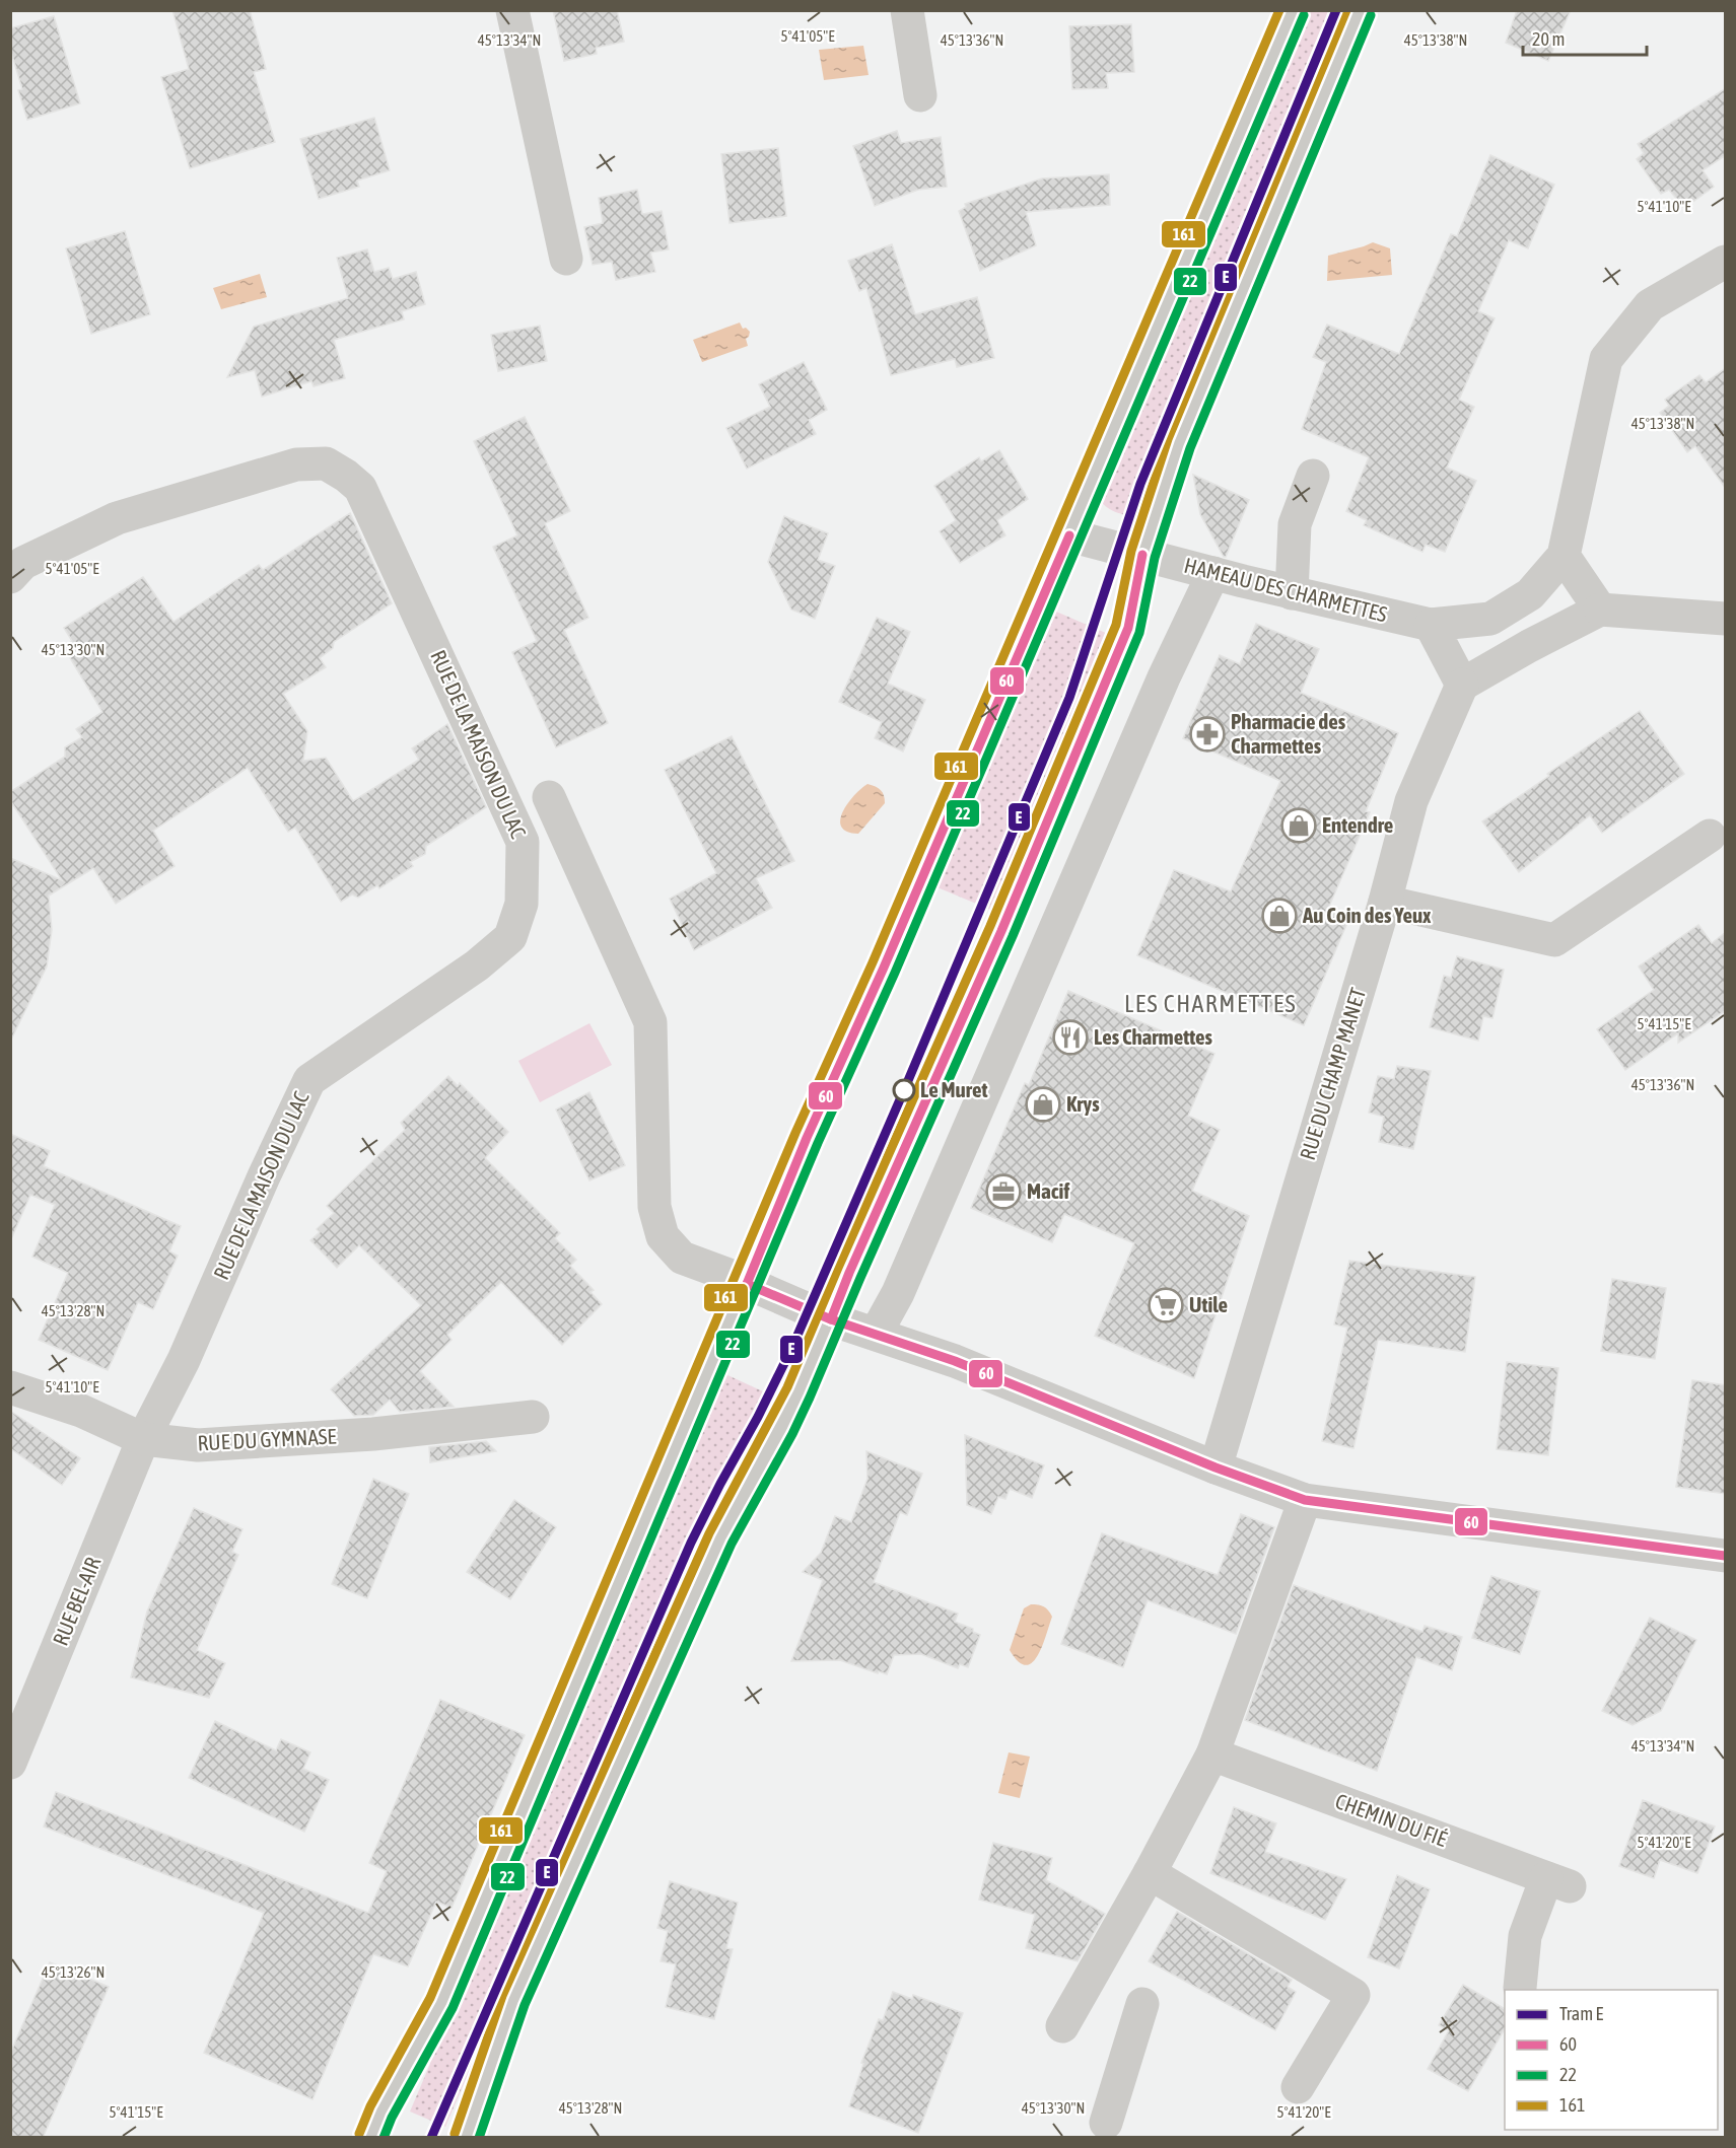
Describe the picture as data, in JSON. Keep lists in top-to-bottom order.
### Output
{
  "streets": {
    "street": [
      "HAMEAU DES CHARMETTES",
      "RUE DE LA MAISON DU LAC",
      "RUE DU CHAMP MANET",
      "RUE DU GYMNASE",
      "RUE BEL-AIR",
      "CHEMIN DU FIÉ"
    ]
  },
  "crossings": [
    ["RUE DE LA MAISON DU LAC", "RUE DU GYMNASE"],
    ["RUE DE LA MAISON DU LAC", "RUE BEL-AIR"],
    ["RUE DU GYMNASE", "RUE BEL-AIR"]
  ],
  "districts": ["LES CHARMETTES"],
  "places": {
    "pharmacy": ["Pharmacie des Charmettes"],
    "shop": ["Entendre", "Au Coin des Yeux", "Krys"],
    "restaurant": ["Les Charmettes"],
    "other": ["Le Muret"],
    "office": ["Macif"],
    "supermarket": ["Utile"]
  },
  "lines": [
    "tram line E",
    "transit line 161",
    "transit line 22",
    "transit line 60"
  ],
  "legend": [
    "Tram E",
    "60",
    "22",
    "161"
  ],
  "scale_bar": "20 m",
  "coordinates": [
    "5°41'05\"E",
    "45°13'34\"N",
    "45°13'36\"N",
    "45°13'38\"N",
    "5°41'10\"E",
    "45°13'30\"N",
    "5°41'15\"E",
    "45°13'28\"N",
    "5°41'20\"E",
    "45°13'26\"N"
  ]
}
